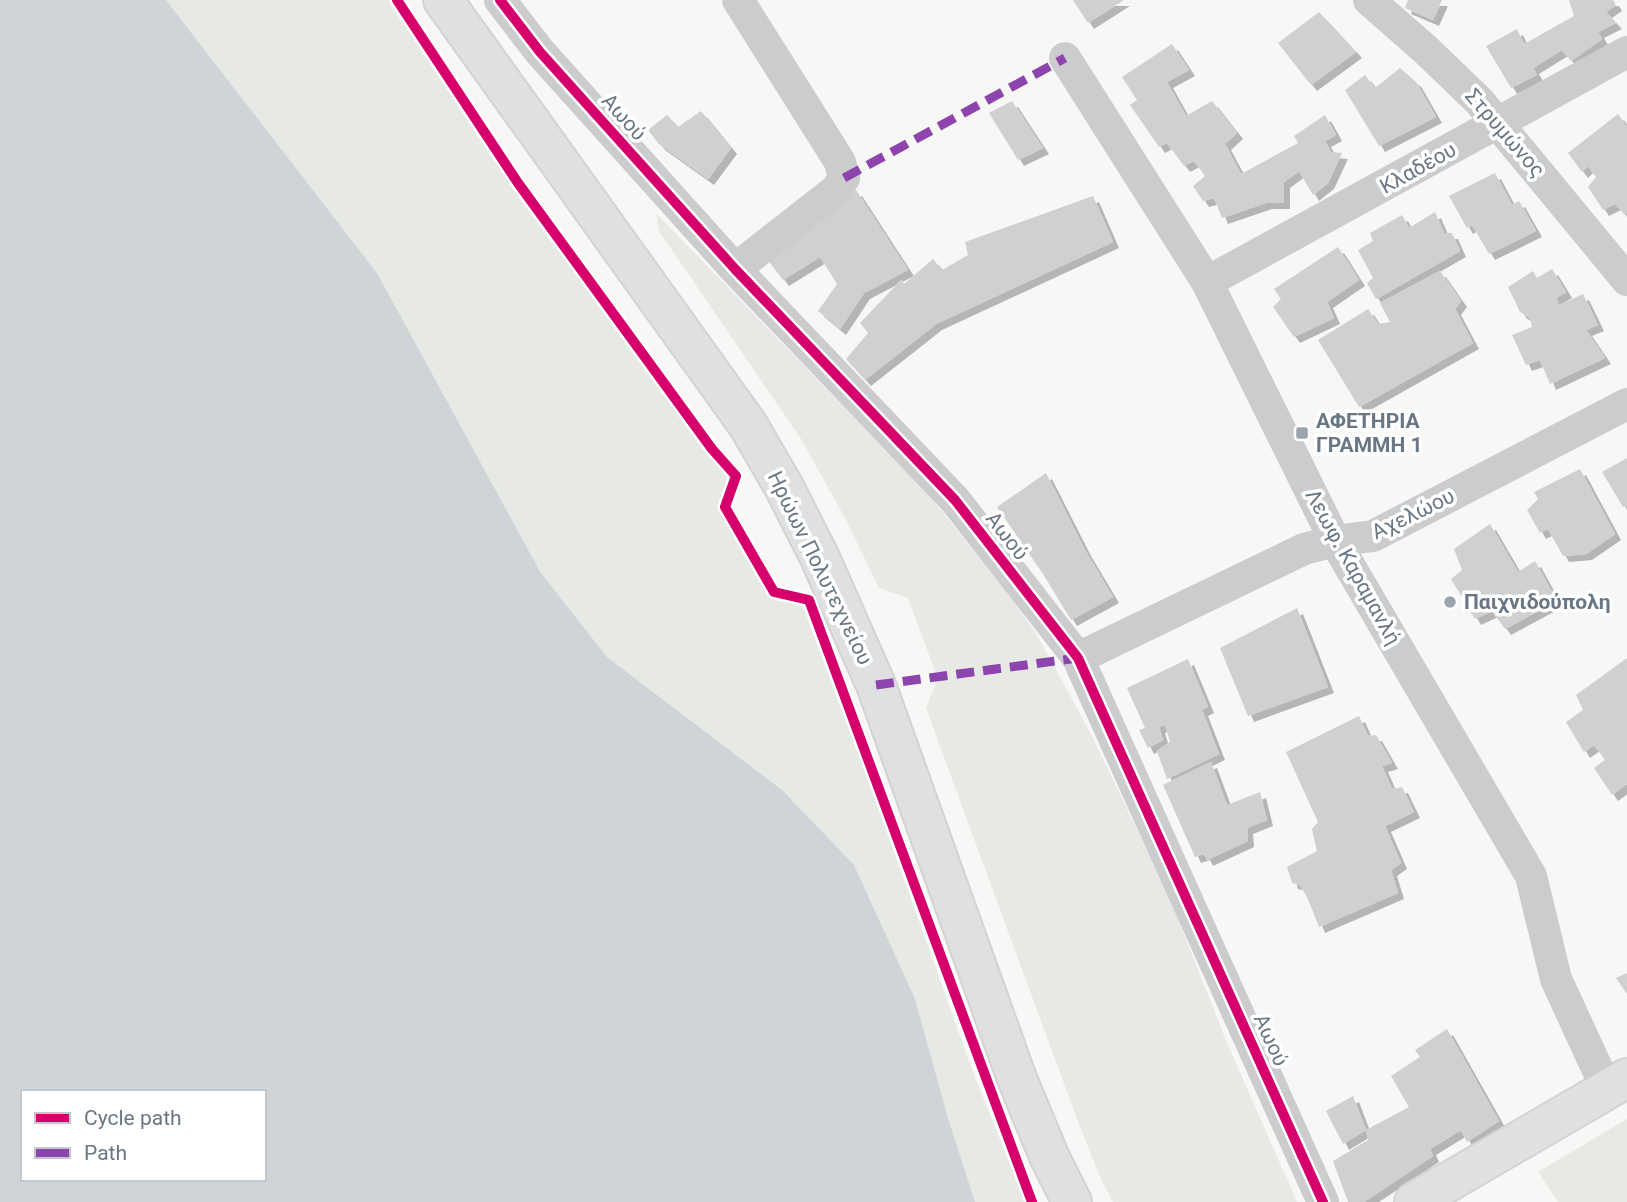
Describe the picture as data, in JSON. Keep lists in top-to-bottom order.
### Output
{
  "streets": {
    "main road": ["Ηρώων Πολυτεχνείου"],
    "street": [
      "Αωού",
      "Στρυμώνος",
      "Κλαδέου",
      "Αχελώου",
      "Λεωφ. Καραμανλή"
    ]
  },
  "crossings": [
    ["Αωού", "Αχελώου"],
    ["Στρυμώνος", "Κλαδέου"],
    ["Κλαδέου", "Λεωφ. Καραμανλή"],
    ["Αχελώου", "Λεωφ. Καραμανλή"]
  ],
  "places": {
    "transit": ["ΑΦΕΤΗΡΙΑ ΓΡΑΜΜΗ 1"],
    "other": ["Παιχνιδούπολη"]
  },
  "legend": ["Cycle path", "Path"]
}
